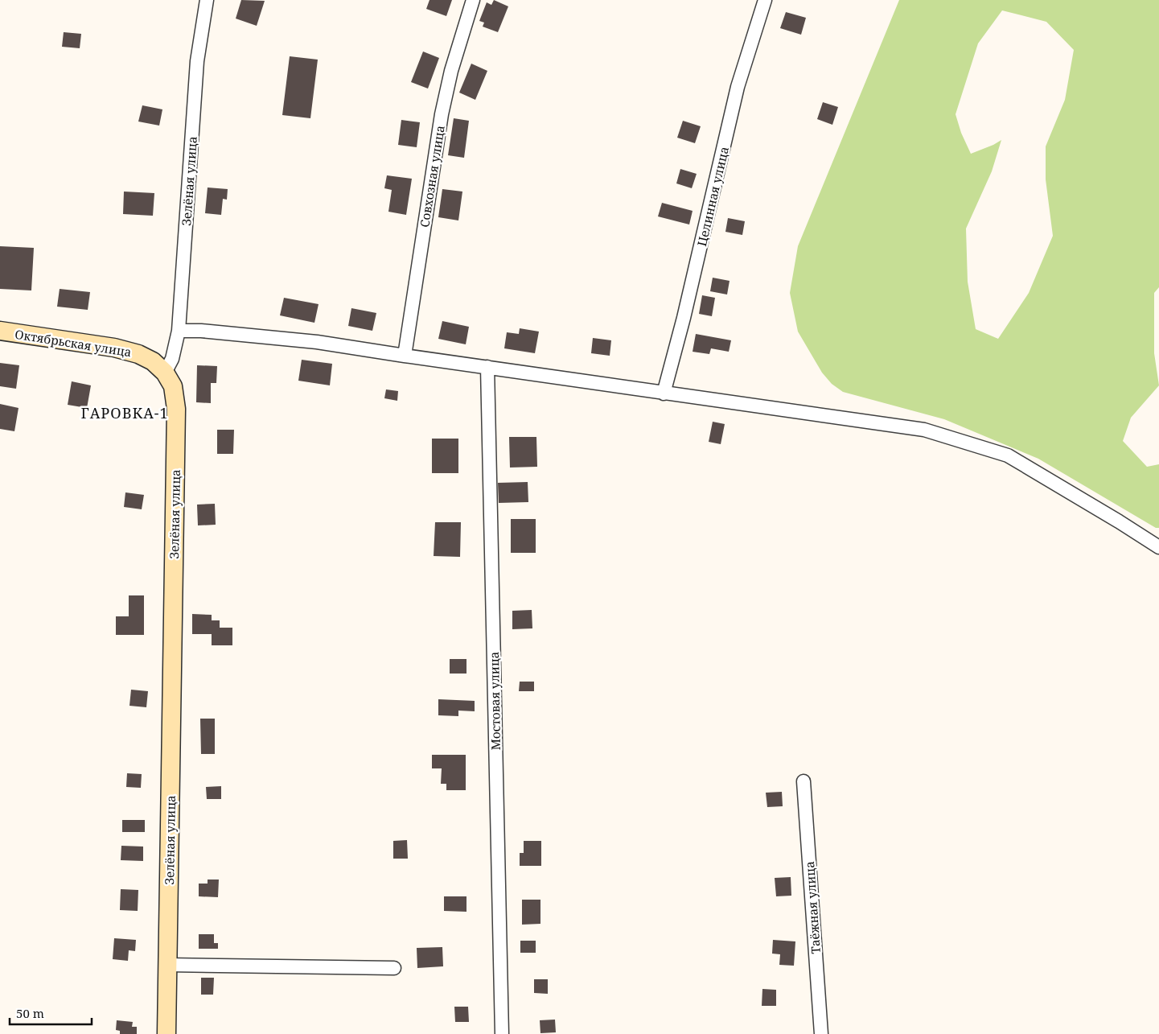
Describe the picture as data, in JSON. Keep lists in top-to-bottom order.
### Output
{
  "streets": {
    "main road": ["Зелёная улица", "Октябрьская улица"],
    "street": [
      "Совхозная улица",
      "Целинная улица",
      "Мостовая улица",
      "Таёжная улица"
    ]
  },
  "crossings": [
    ["Зелёная улица", "Октябрьская улица"]
  ],
  "districts": ["ГАРОВКА-1"],
  "scale_bar": "50 m"
}
